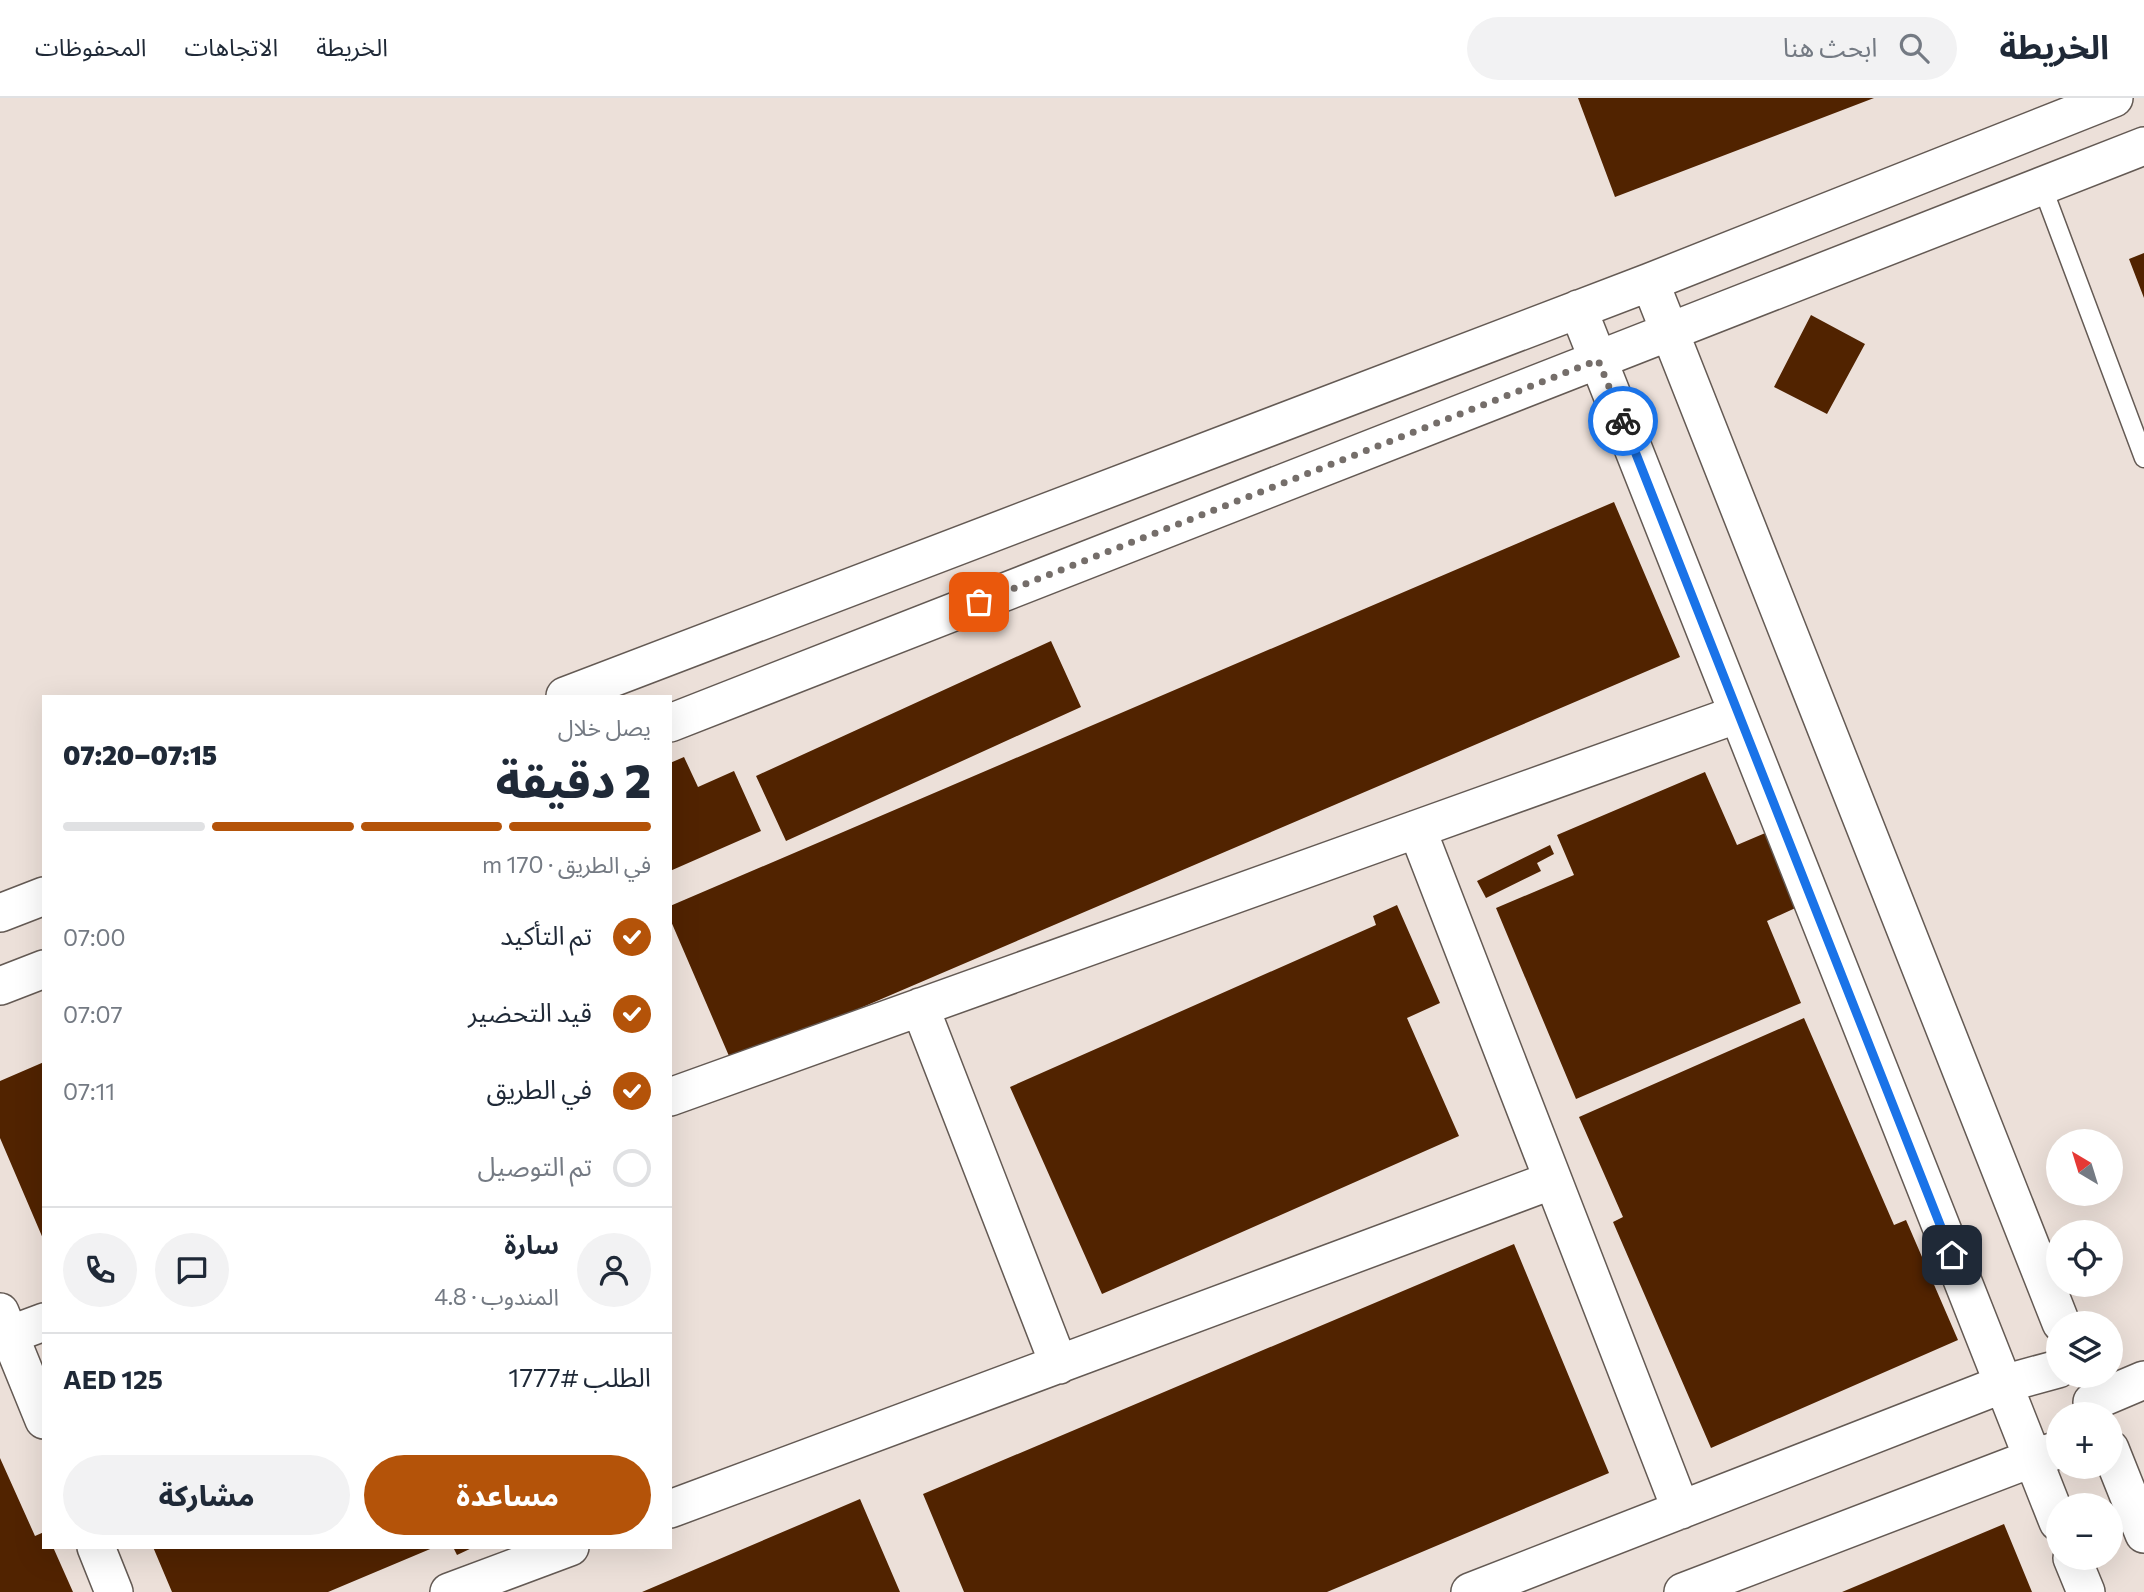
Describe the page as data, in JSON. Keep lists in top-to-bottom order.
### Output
{
  "north": "top left",
  "page": {
    "header": "الخريطة",
    "search": "ابحث هنا",
    "nav": ["الخريطة", "الاتجاهات", "المحفوظات"],
    "heading": ["2 دقيقة", "يصل خلال", "07:15–07:20"],
    "panel": [
      "سارة",
      "المندوب · 4.8",
      "الطلب #1777",
      "AED 125"
    ],
    "bar": "في الطريق · 170 m",
    "list": [
      ["تم التأكيد", "07:00"],
      ["قيد التحضير", "07:07"],
      ["في الطريق", "07:11"],
      "تم التوصيل"
    ],
    "map_buttons": ["+", "−"],
    "buttons": ["مساعدة", "مشاركة"]
  }
}
